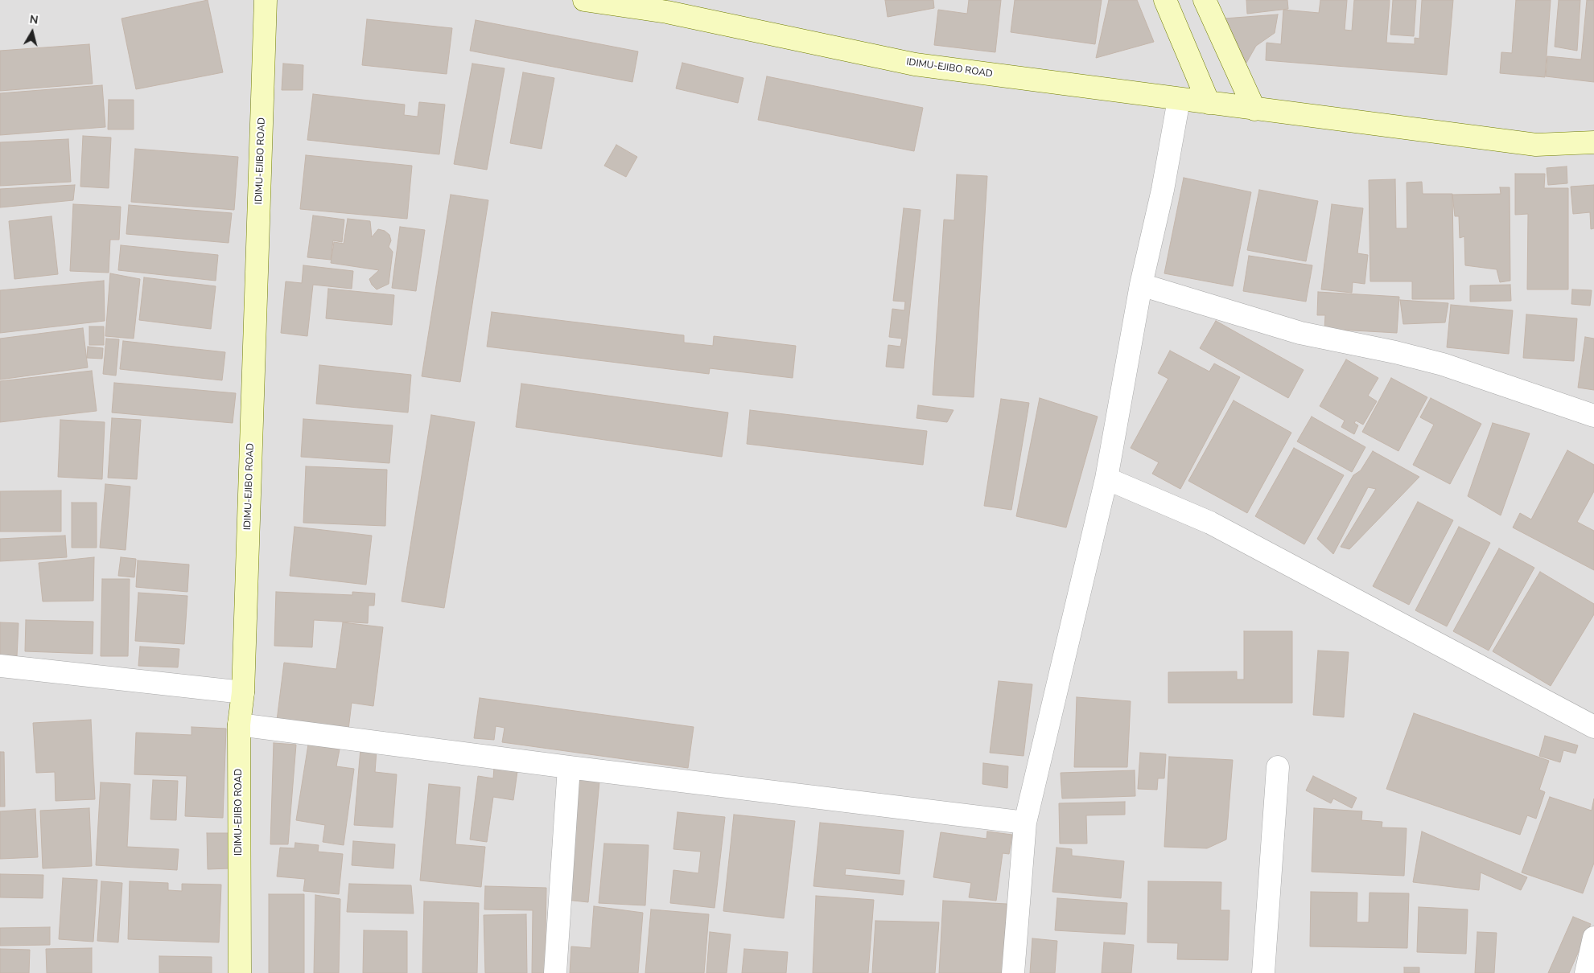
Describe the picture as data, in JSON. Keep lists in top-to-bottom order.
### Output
{
  "streets": {
    "main road": ["IDIMU-EJIBO ROAD"]
  },
  "north": "top"
}
